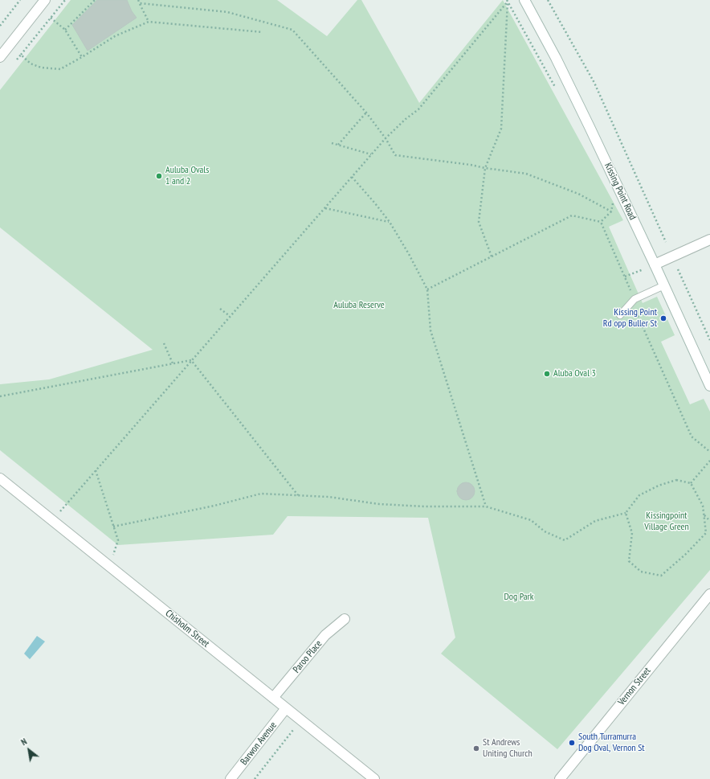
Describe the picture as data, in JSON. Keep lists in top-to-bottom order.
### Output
{
  "streets": {
    "street": [
      "Kissing Point Road",
      "Chisholm Street",
      "Paroo Place",
      "Vernon Street",
      "Barwon Avenue"
    ]
  },
  "crossings": [
    ["Chisholm Street", "Paroo Place"],
    ["Chisholm Street", "Barwon Avenue"]
  ],
  "parks": ["Auluba Reserve", "Kissingpoint Village Green", "Dog Park"],
  "places": [
    "Auluba Ovals 1 and 2",
    "Kissing Point Rd opp Buller St",
    "Aluba Oval 3",
    "South Turramurra Dog Oval, Vernon St",
    "St Andrews Uniting Church"
  ],
  "north": "top left"
}
